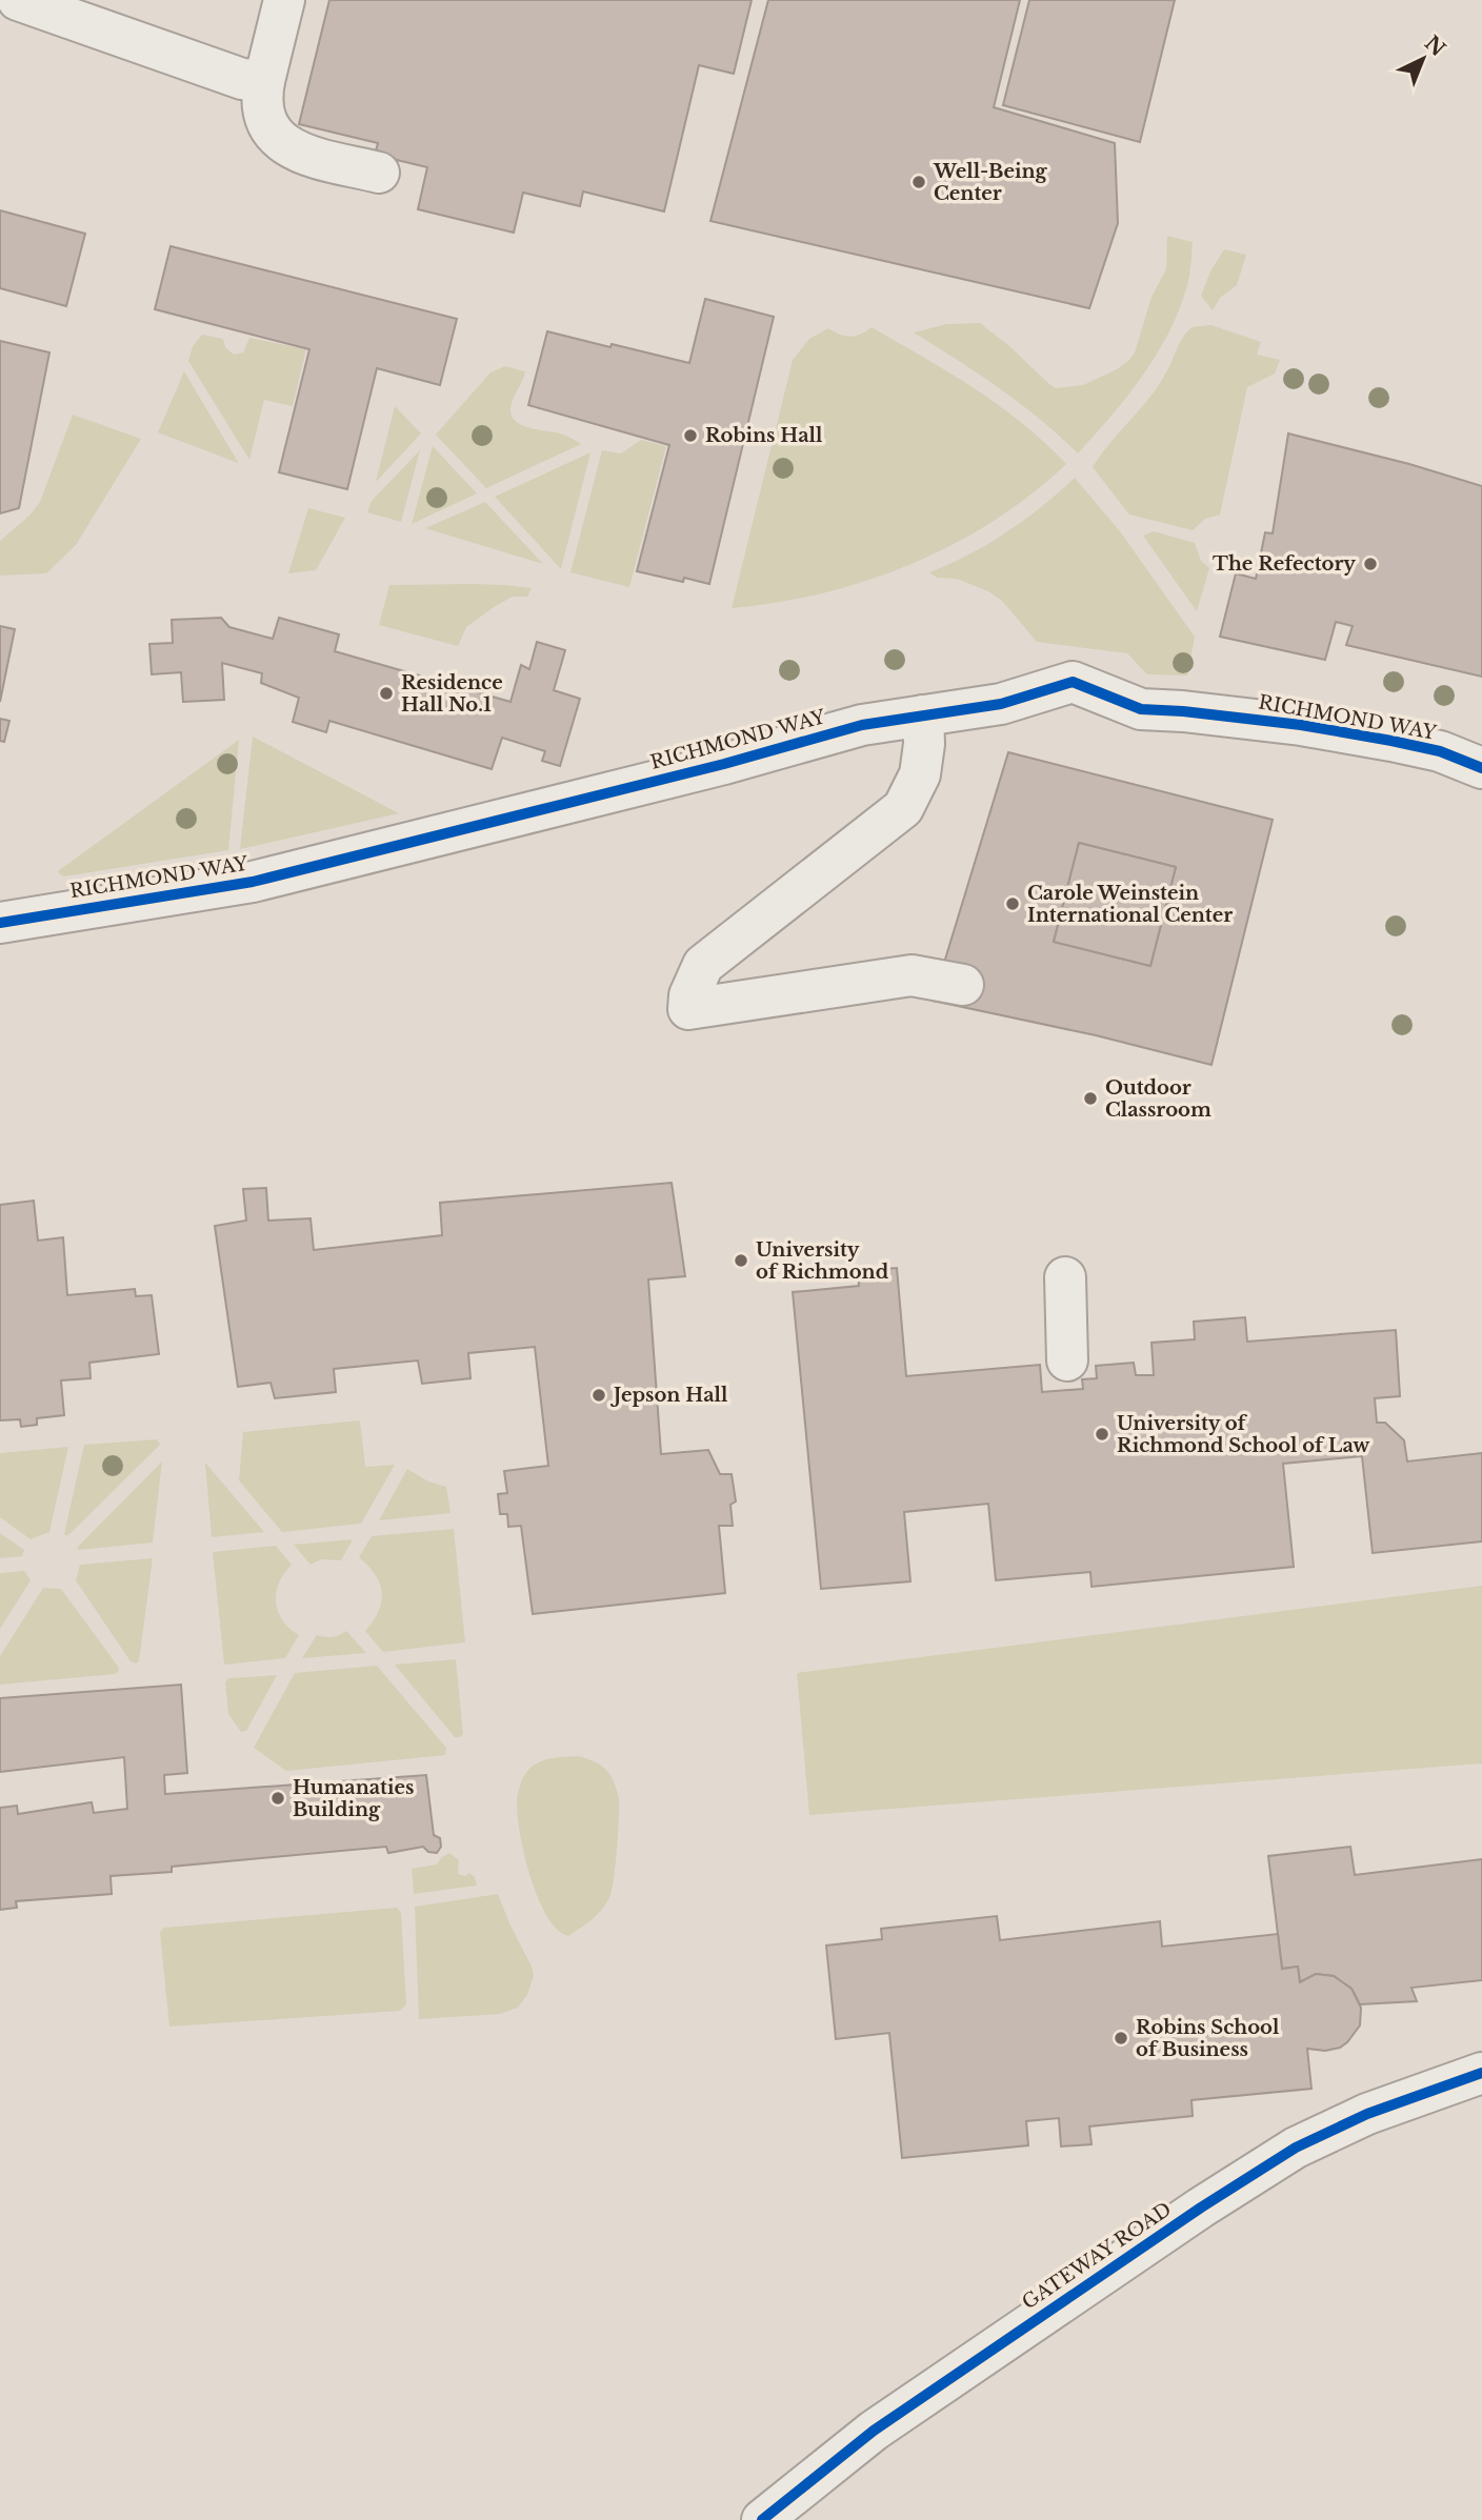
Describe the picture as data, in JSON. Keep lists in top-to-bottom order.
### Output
{
  "streets": {
    "street": ["RICHMOND WAY", "GATEWAY ROAD"]
  },
  "places": [
    "Well-Being Center",
    "Robins Hall",
    "The Refectory",
    "Residence Hall No.1",
    "Carole Weinstein International Center",
    "Outdoor Classroom",
    "University of Richmond",
    "Jepson Hall",
    "University of Richmond School of Law",
    "Humanaties Building",
    "Robins School of Business"
  ],
  "north": "top right"
}
